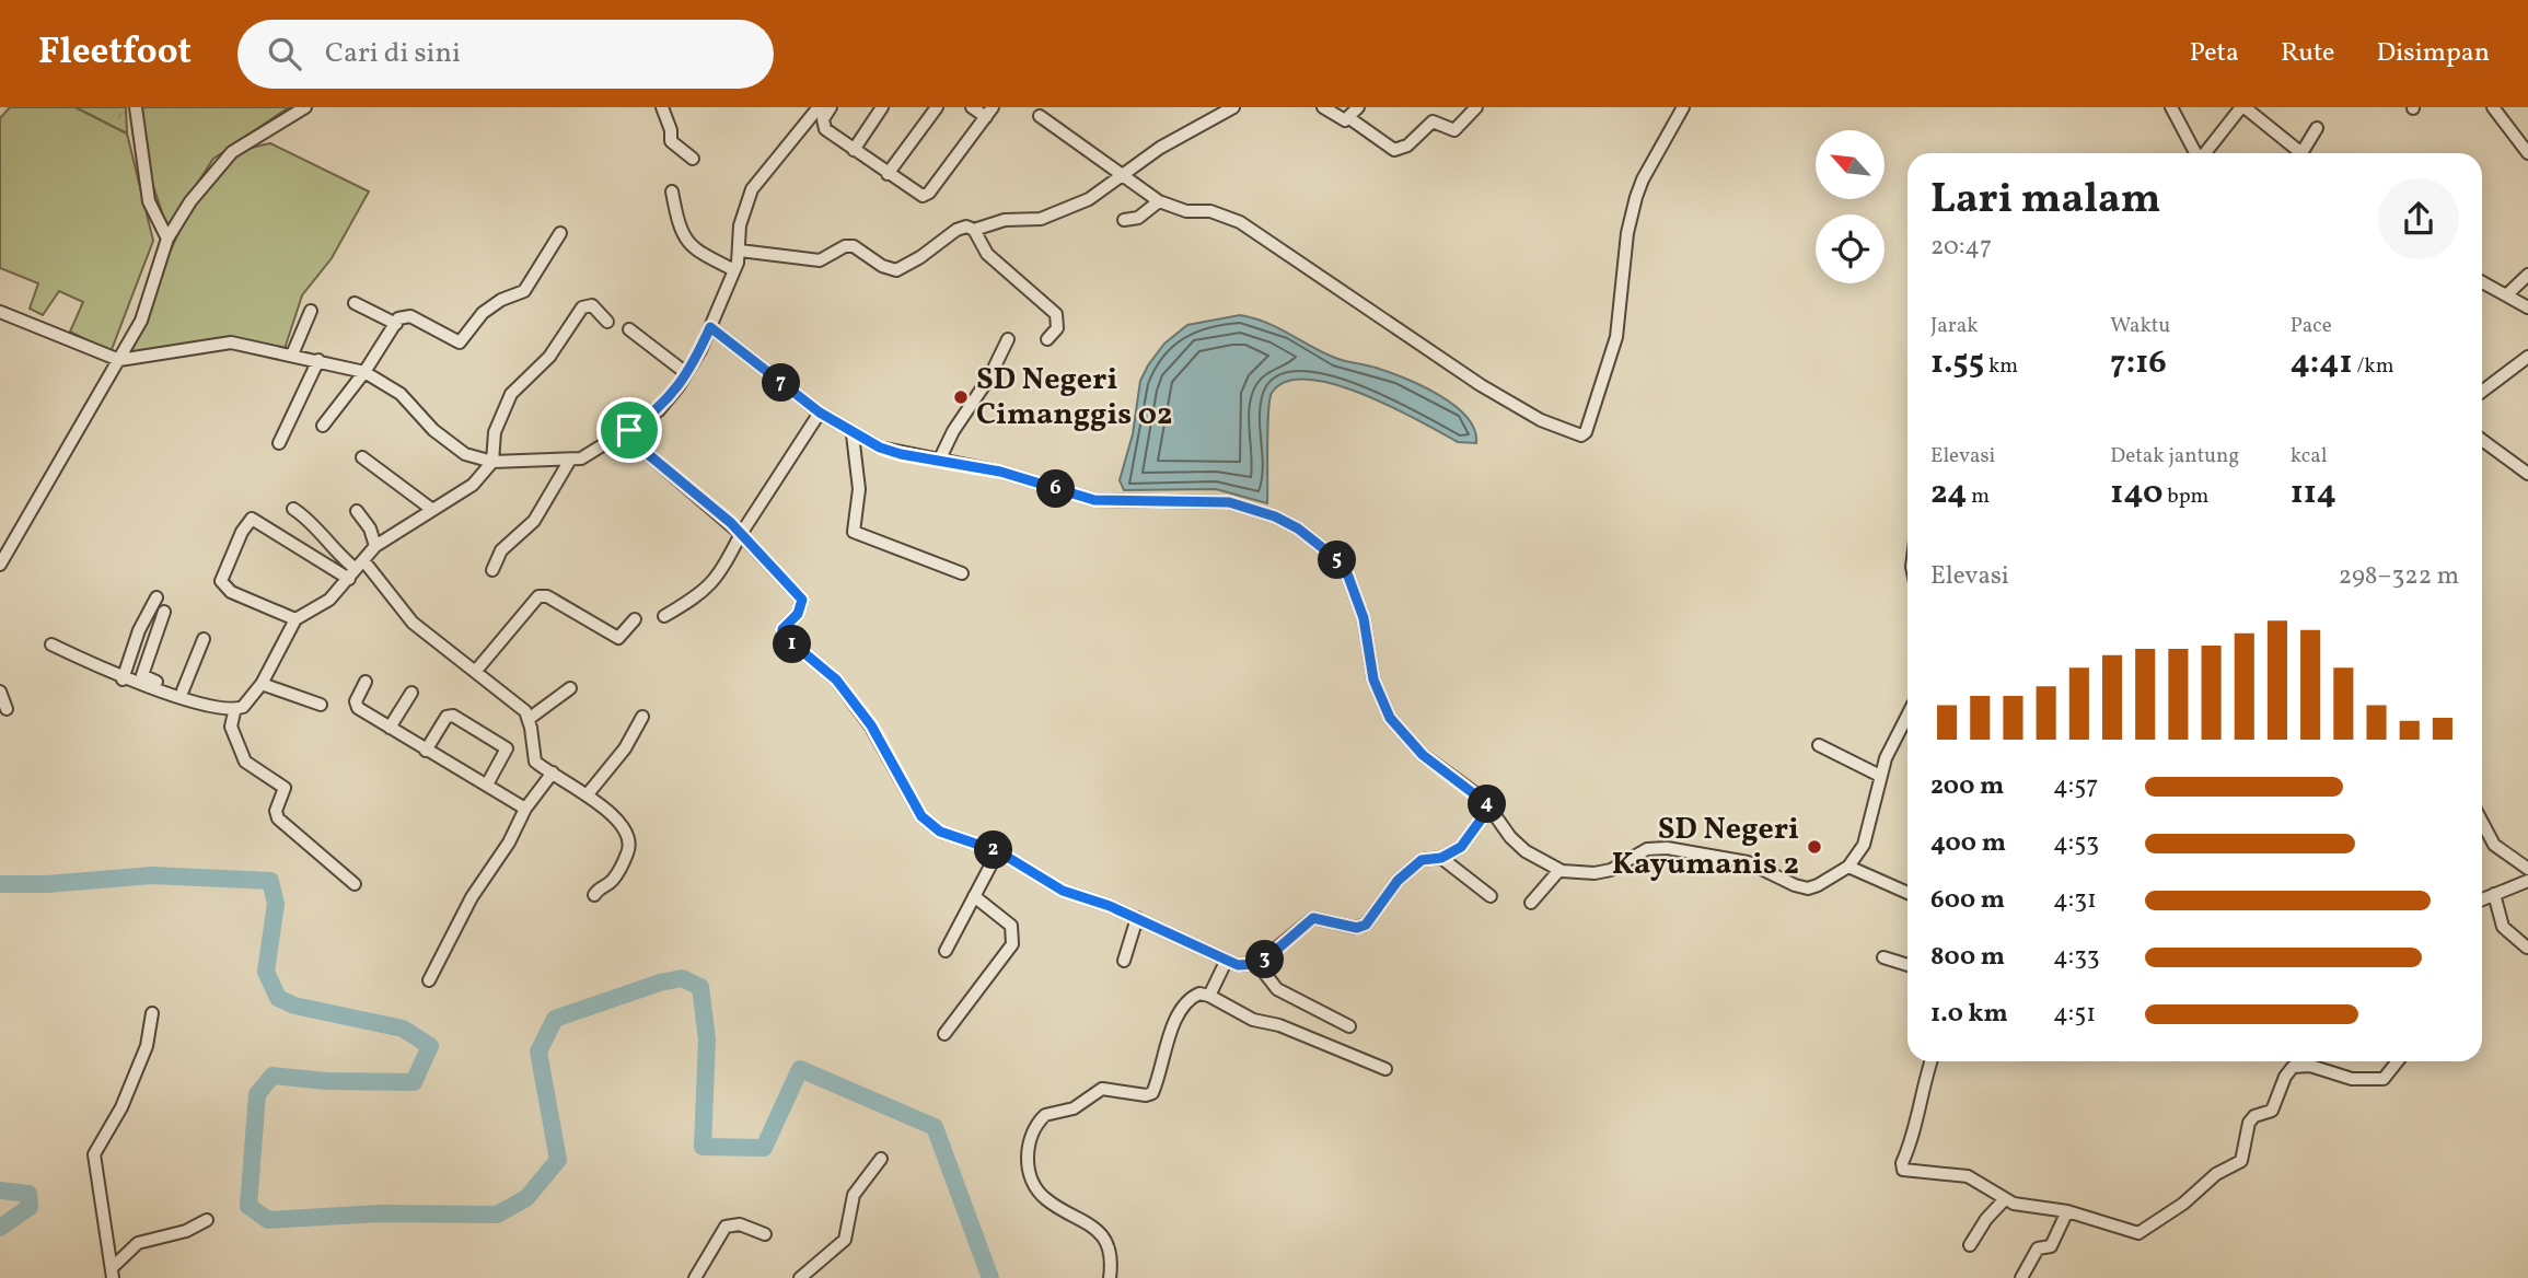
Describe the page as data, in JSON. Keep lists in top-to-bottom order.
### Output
{
  "places": ["SD Negeri Cimanggis 02", "SD Negeri Kayumanis 2"],
  "north": "top left",
  "page": {
    "header": "Fleetfoot",
    "search": "Cari di sini",
    "nav": ["Peta", "Rute", "Disimpan"],
    "heading": ["Lari malam", "20:47"],
    "stats": [
      ["Jarak", "1.55 km"],
      ["Waktu", "7:16"],
      ["Pace", "4:41 /km"],
      ["Elevasi", "24 m"],
      ["Detak jantung", "140 bpm"],
      ["kcal", "114"]
    ],
    "pins": [
      "7",
      "6",
      "5",
      "1",
      "4",
      "2",
      "3"
    ],
    "chart": ["Elevasi", "298–322 m"],
    "list": [
      {
        "name": "200 m",
        "note": "4:57"
      },
      {
        "name": "400 m",
        "note": "4:53"
      },
      {
        "name": "600 m",
        "note": "4:31"
      },
      {
        "name": "800 m",
        "note": "4:33"
      },
      {
        "name": "1.0 km",
        "note": "4:51"
      }
    ]
  }
}
